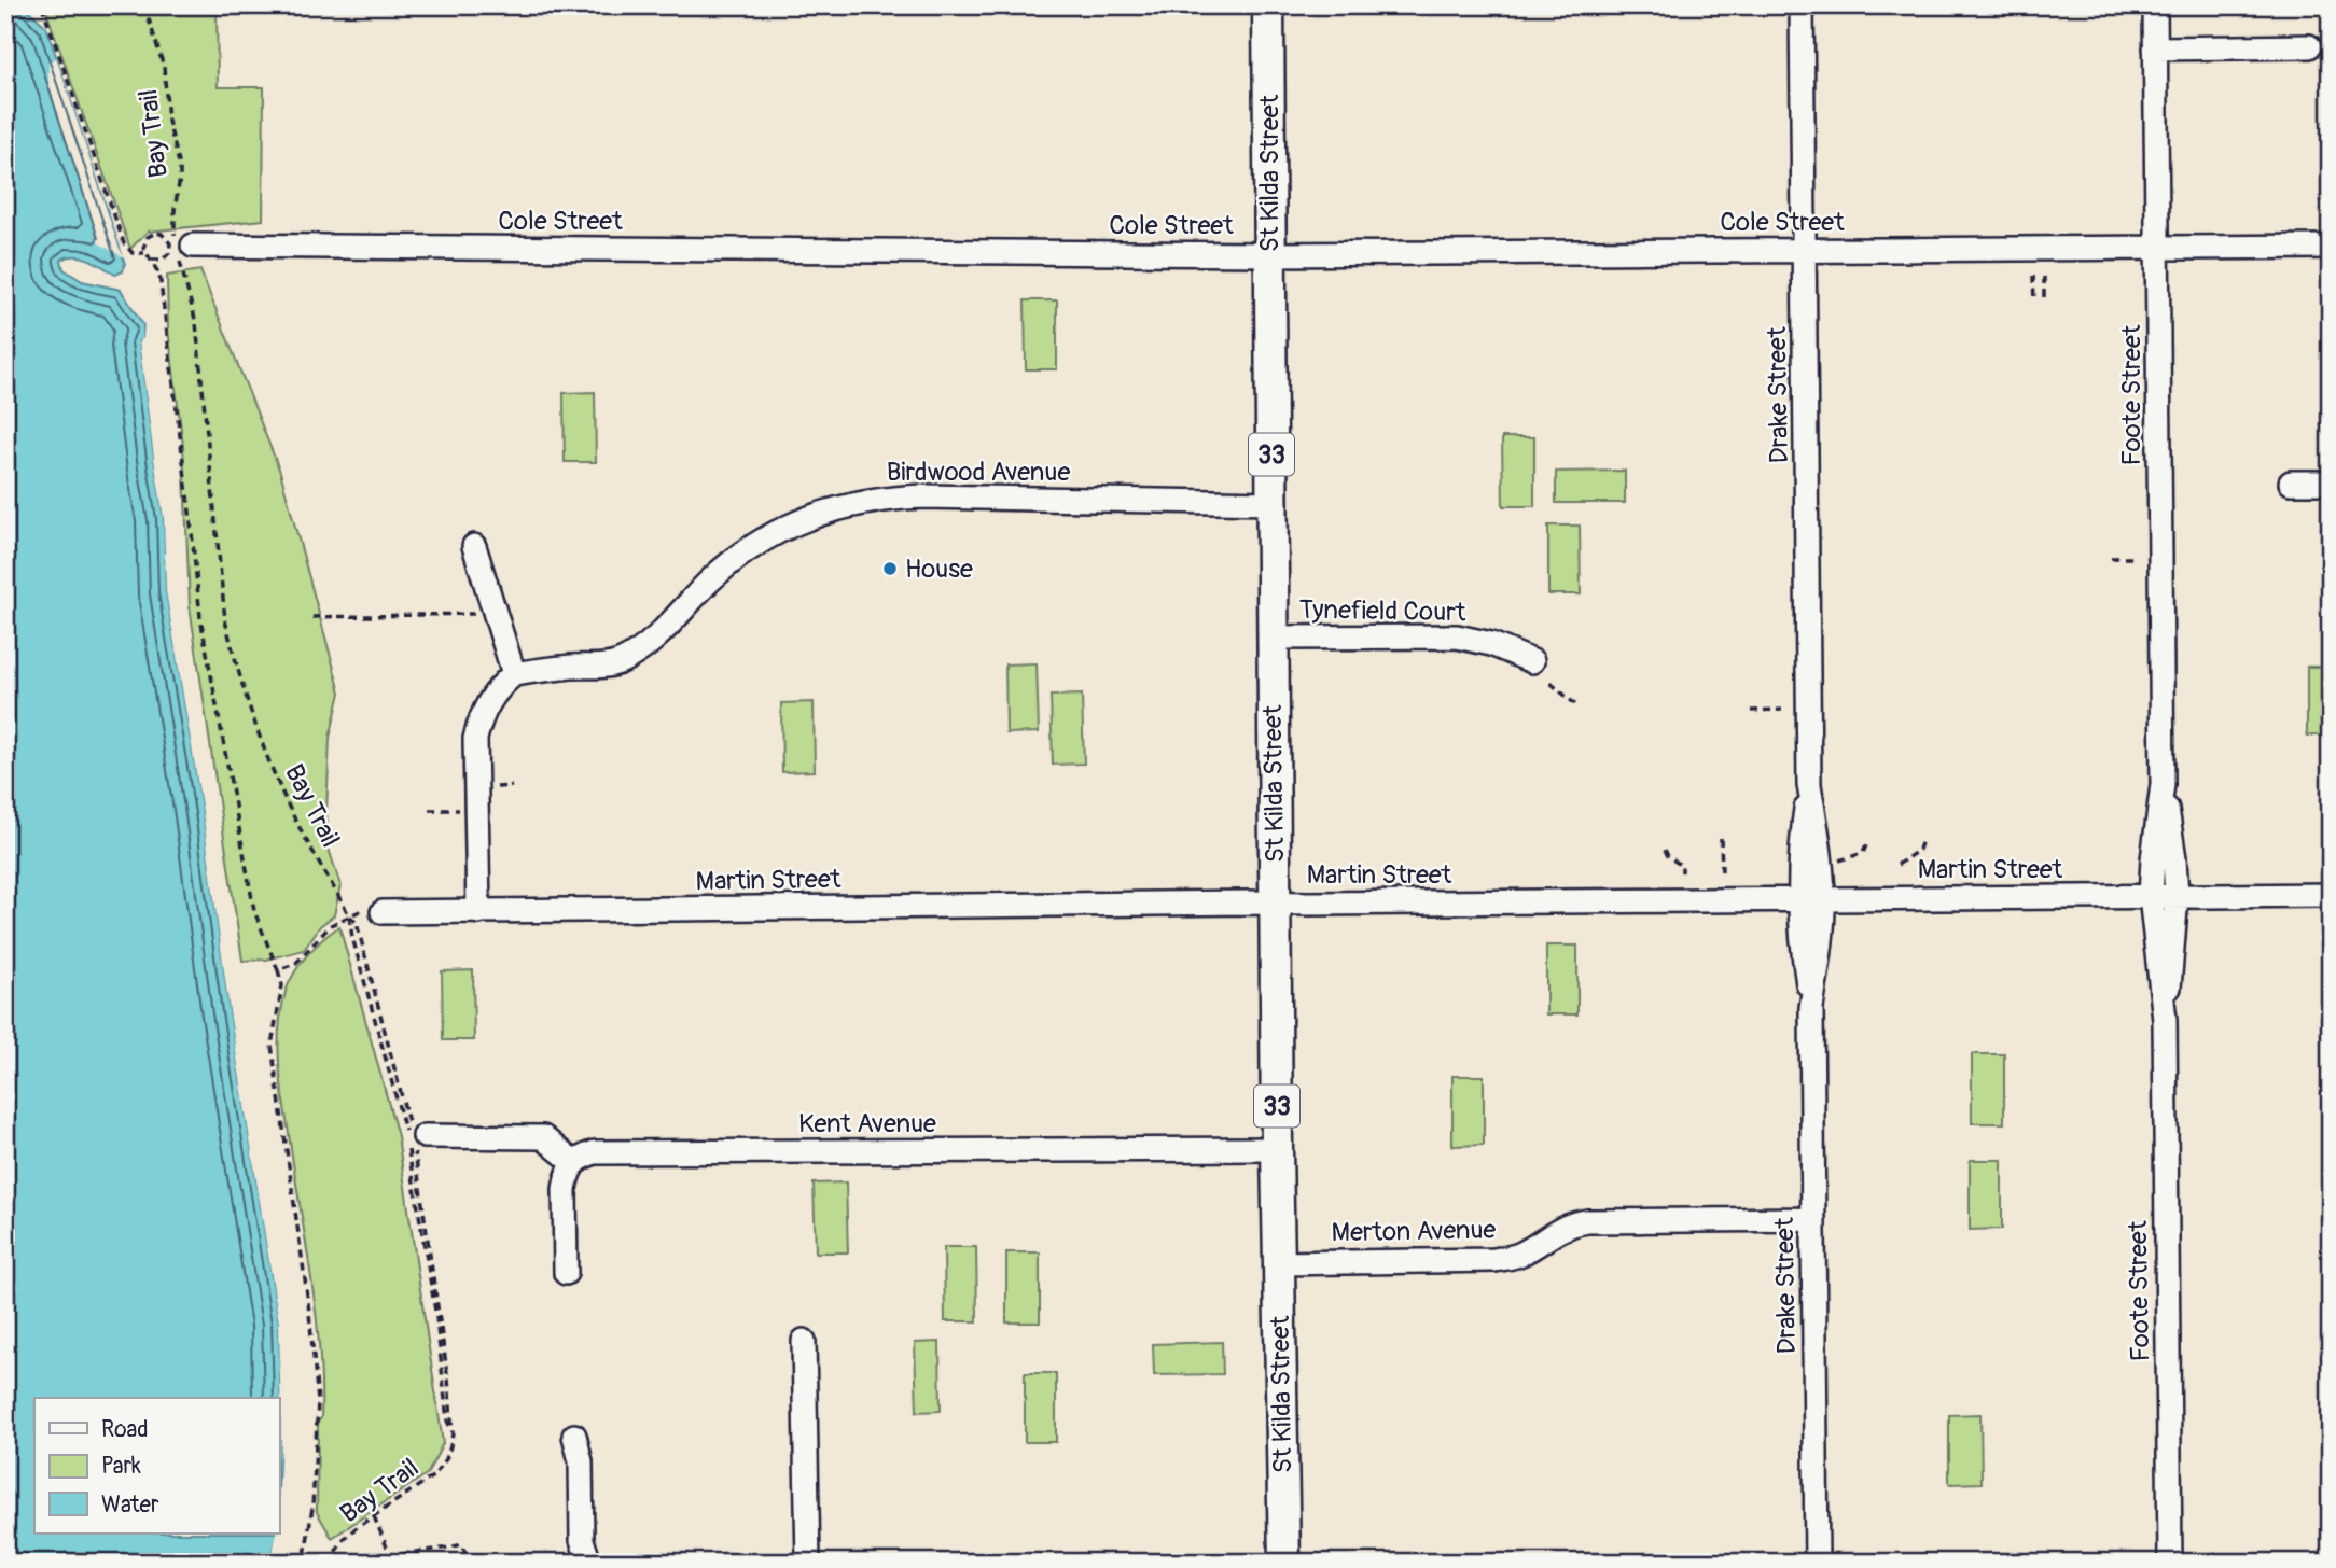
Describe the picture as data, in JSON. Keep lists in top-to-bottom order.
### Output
{
  "streets": {
    "main road": ["St Kilda Street", "33"],
    "street": [
      "Cole Street",
      "Drake Street",
      "Foote Street",
      "Birdwood Avenue",
      "Tynefield Court",
      "Martin Street",
      "Kent Avenue",
      "Merton Avenue"
    ],
    "path": ["Bay Trail"]
  },
  "crossings": [
    ["Bay Trail", "Cole Street"],
    ["St Kilda Street", "Cole Street"],
    ["St Kilda Street", "Birdwood Avenue"],
    ["St Kilda Street", "Tynefield Court"],
    ["St Kilda Street", "Martin Street"],
    ["St Kilda Street", "Kent Avenue"],
    ["St Kilda Street", "Merton Avenue"],
    ["Cole Street", "Drake Street"],
    ["Cole Street", "Foote Street"],
    ["Drake Street", "Martin Street"],
    ["Drake Street", "Merton Avenue"],
    ["Foote Street", "Martin Street"]
  ],
  "places": ["House"],
  "legend": ["Road", "Park", "Water"]
}
